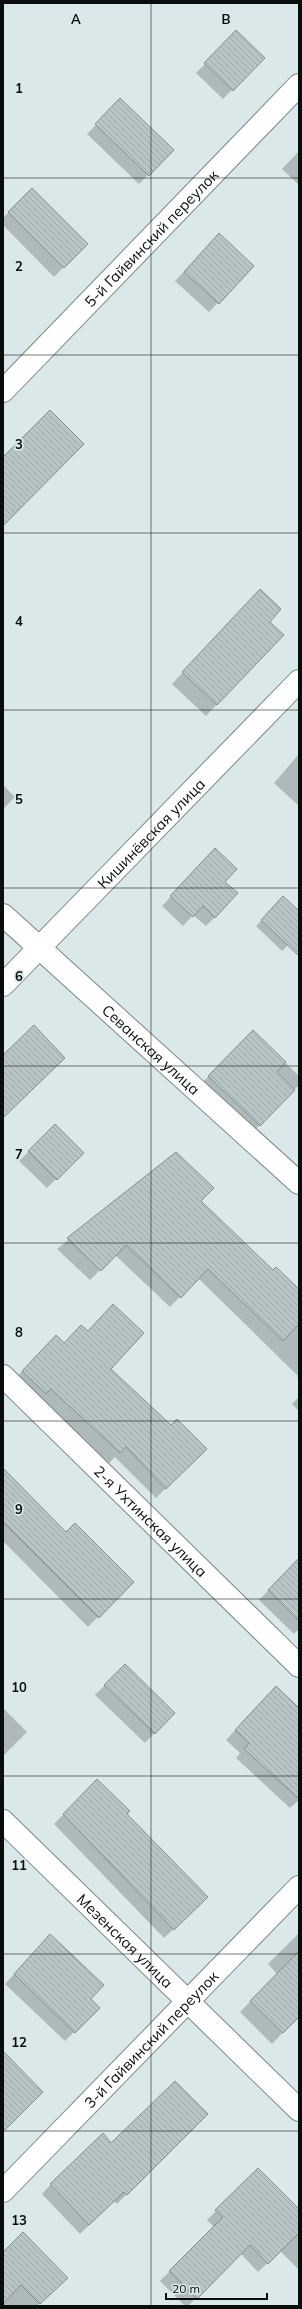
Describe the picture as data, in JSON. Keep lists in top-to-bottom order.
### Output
{
  "streets": {
    "street": [
      "5-й Гайвинский переулок",
      "Кишинёвская улица",
      "Севанская улица",
      "2-я Ухтинская улица",
      "Мезенская улица",
      "3-й Гайвинский переулок"
    ]
  },
  "crossings": [
    ["Кишинёвская улица", "Севанская улица"],
    ["Мезенская улица", "3-й Гайвинский переулок"]
  ],
  "scale_bar": "20 m",
  "grid": {
    "columns": ["A", "B"],
    "rows": [
      "1",
      "2",
      "3",
      "4",
      "5",
      "6",
      "7",
      "8",
      "9",
      "10",
      "11",
      "12",
      "13"
    ]
  }
}
